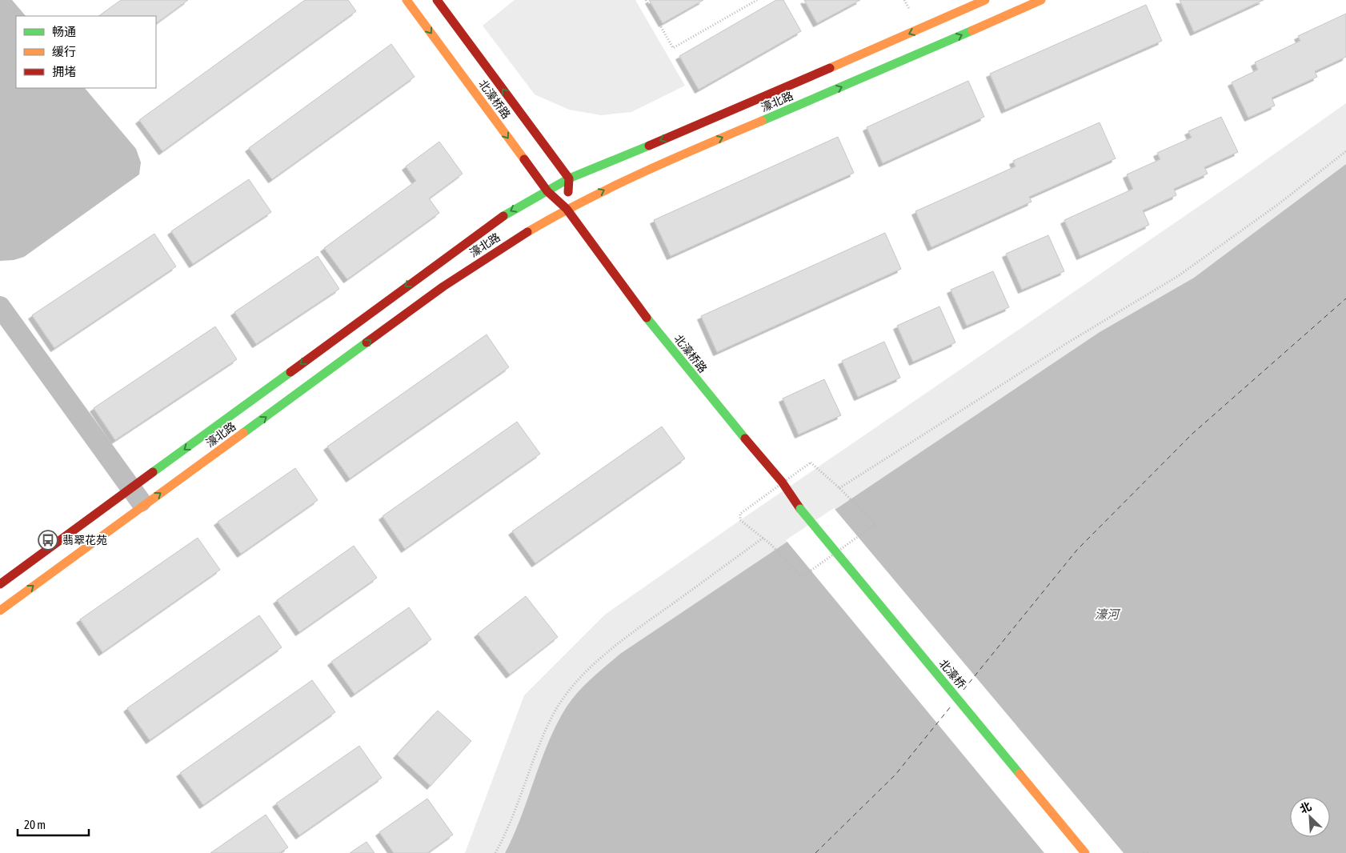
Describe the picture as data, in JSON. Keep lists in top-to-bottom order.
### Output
{
  "streets": {
    "street": ["北濠桥路", "濠北路", "北濠桥"]
  },
  "crossings": [
    ["北濠桥路", "濠北路"],
    ["北濠桥路", "北濠桥"]
  ],
  "water": ["濠河"],
  "places": {
    "bus stop": ["翡翠花苑"]
  },
  "legend": ["畅通", "缓行", "拥堵"],
  "scale_bar": "20 m",
  "north": "top left"
}
